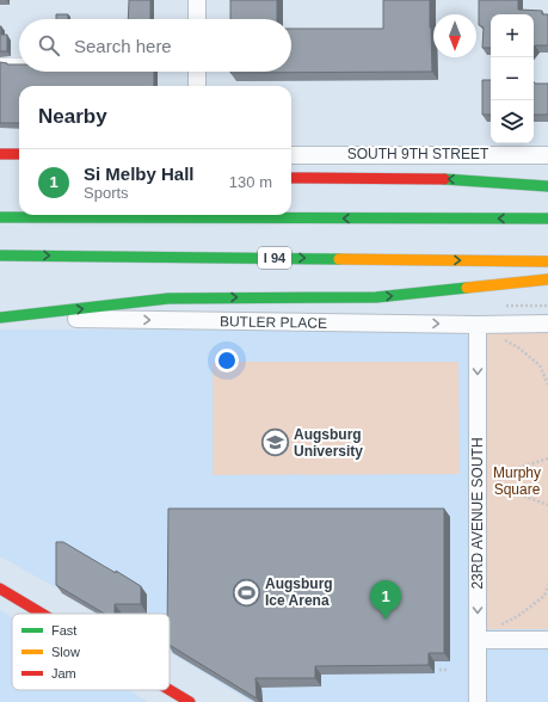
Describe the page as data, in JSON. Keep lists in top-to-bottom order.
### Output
{
  "streets": {
    "main road": ["I 94"],
    "street": ["SOUTH 9TH STREET", "BUTLER PLACE", "23RD AVENUE SOUTH"]
  },
  "crossings": [
    ["BUTLER PLACE", "23RD AVENUE SOUTH"]
  ],
  "one_way": ["BUTLER PLACE", "23RD AVENUE SOUTH"],
  "parks": ["Murphy Square"],
  "places": {
    "school or university": ["Augsburg University"],
    "sports": ["Augsburg Ice Arena"]
  },
  "legend": ["Fast", "Slow", "Jam"],
  "north": "bottom",
  "page": {
    "map_buttons": ["+", "−"],
    "search": "Search here",
    "heading": "Nearby",
    "list": [
      {
        "mark": "1",
        "name": "Si Melby Hall",
        "note": "Sports",
        "value": "130 m"
      }
    ],
    "pins": "1"
  }
}
